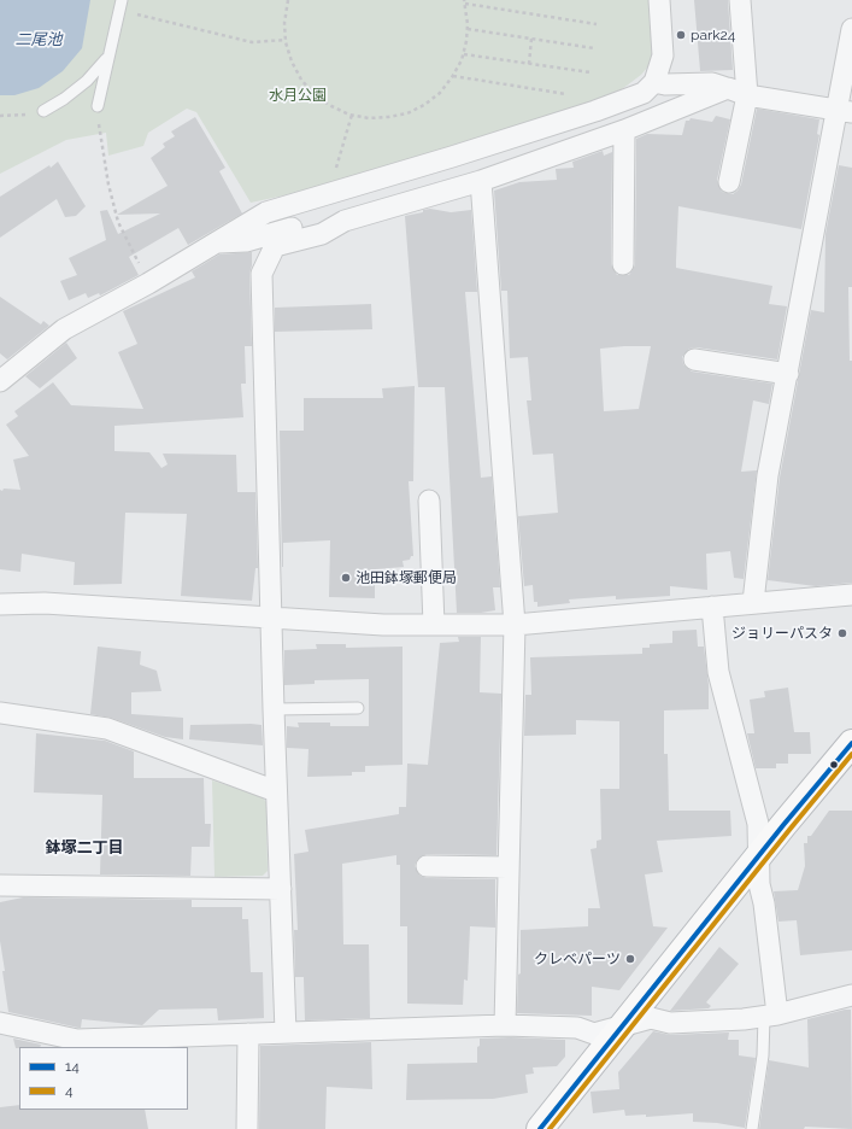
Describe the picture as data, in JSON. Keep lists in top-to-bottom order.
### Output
{
  "districts": ["鉢塚二丁目"],
  "water": ["二尾池"],
  "parks": ["水月公園"],
  "places": [
    "park24",
    "池田鉢塚郵便局",
    "ジョリーパスタ",
    "クレベパーツ"
  ],
  "lines": ["transit line 14", "transit line 4"],
  "legend": ["14", "4"]
}
